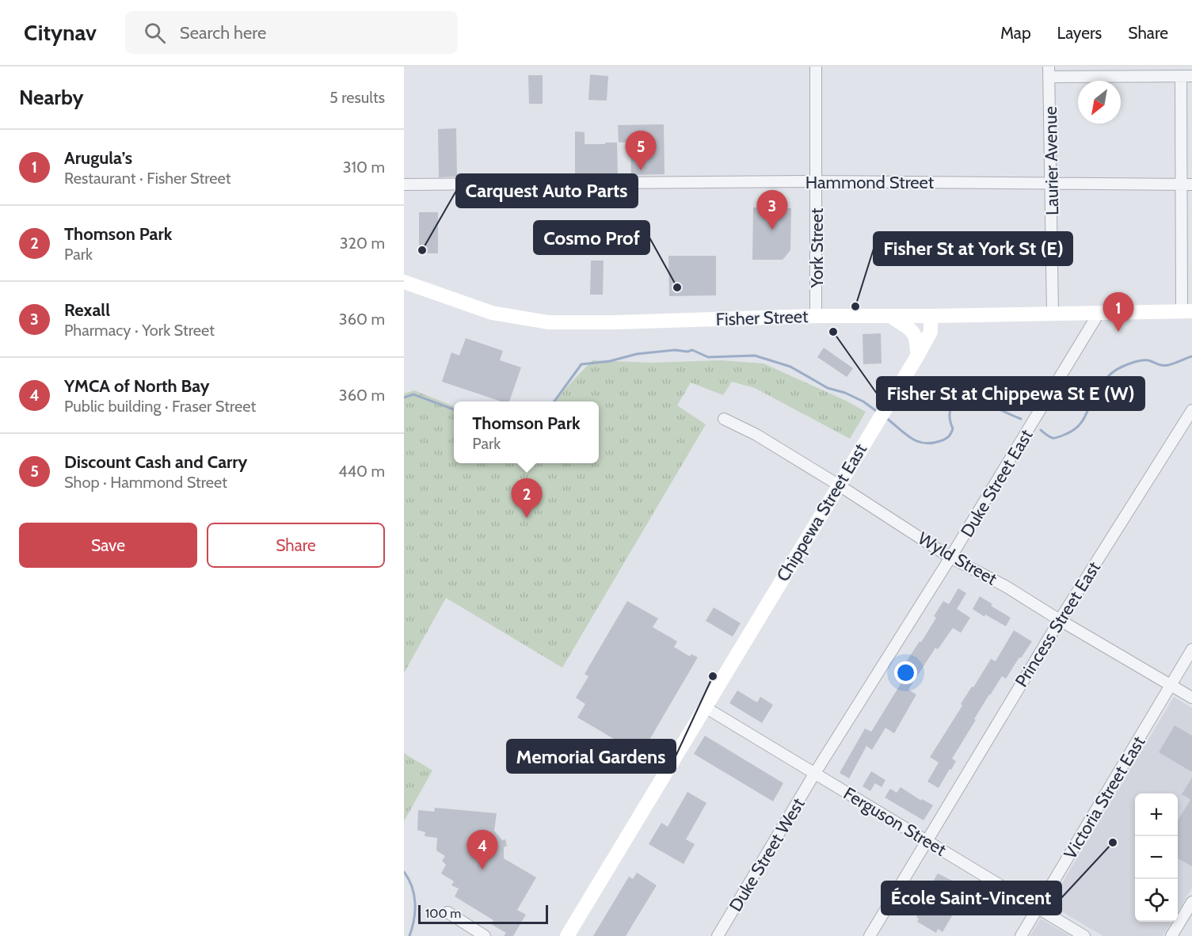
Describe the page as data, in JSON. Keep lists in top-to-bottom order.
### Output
{
  "streets": {
    "main road": ["Fisher Street", "Chippewa Street East"],
    "street": [
      "Laurier Avenue",
      "Hammond Street",
      "York Street",
      "Duke Street East",
      "Wyld Street",
      "Princess Street East",
      "Victoria Street East",
      "Ferguson Street",
      "Duke Street West"
    ]
  },
  "crossings": [
    ["Laurier Avenue", "Hammond Street"],
    ["Laurier Avenue", "Fisher Street"],
    ["Hammond Street", "York Street"],
    ["York Street", "Fisher Street"],
    ["Fisher Street", "Duke Street East"],
    ["Fisher Street", "Chippewa Street East"],
    ["Duke Street East", "Wyld Street"],
    ["Duke Street East", "Ferguson Street"],
    ["Duke Street East", "Duke Street West"],
    ["Chippewa Street East", "Wyld Street"],
    ["Chippewa Street East", "Ferguson Street"],
    ["Wyld Street", "Princess Street East"],
    ["Wyld Street", "Victoria Street East"],
    ["Princess Street East", "Ferguson Street"],
    ["Victoria Street East", "Ferguson Street"],
    ["Ferguson Street", "Duke Street West"]
  ],
  "places": [
    "Carquest Auto Parts",
    "Cosmo Prof",
    "Fisher St at York St (E)",
    "Fisher St at Chippewa St E (W)",
    "Memorial Gardens",
    "École Saint-Vincent"
  ],
  "scale_bar": "100 m",
  "north": "bottom left",
  "page": {
    "header": "Citynav",
    "search": "Search here",
    "nav": ["Map", "Layers", "Share"],
    "heading": ["Nearby", "5 results"],
    "list": [
      {
        "mark": "1",
        "name": "Arugula’s",
        "note": "Restaurant · Fisher Street",
        "value": "310 m"
      },
      {
        "mark": "2",
        "name": "Thomson Park",
        "note": "Park",
        "value": "320 m"
      },
      {
        "mark": "3",
        "name": "Rexall",
        "note": "Pharmacy · York Street",
        "value": "360 m"
      },
      {
        "mark": "4",
        "name": "YMCA of North Bay",
        "note": "Public building · Fraser Street",
        "value": "360 m"
      },
      {
        "mark": "5",
        "name": "Discount Cash and Carry",
        "note": "Shop · Hammond Street",
        "value": "440 m"
      }
    ],
    "pins": [
      "5",
      "3",
      "1",
      "2",
      "4"
    ],
    "popup": ["Thomson Park", "Park"],
    "buttons": ["Save", "Share"],
    "map_buttons": ["+", "−"],
    "scale": "100 m"
  }
}
